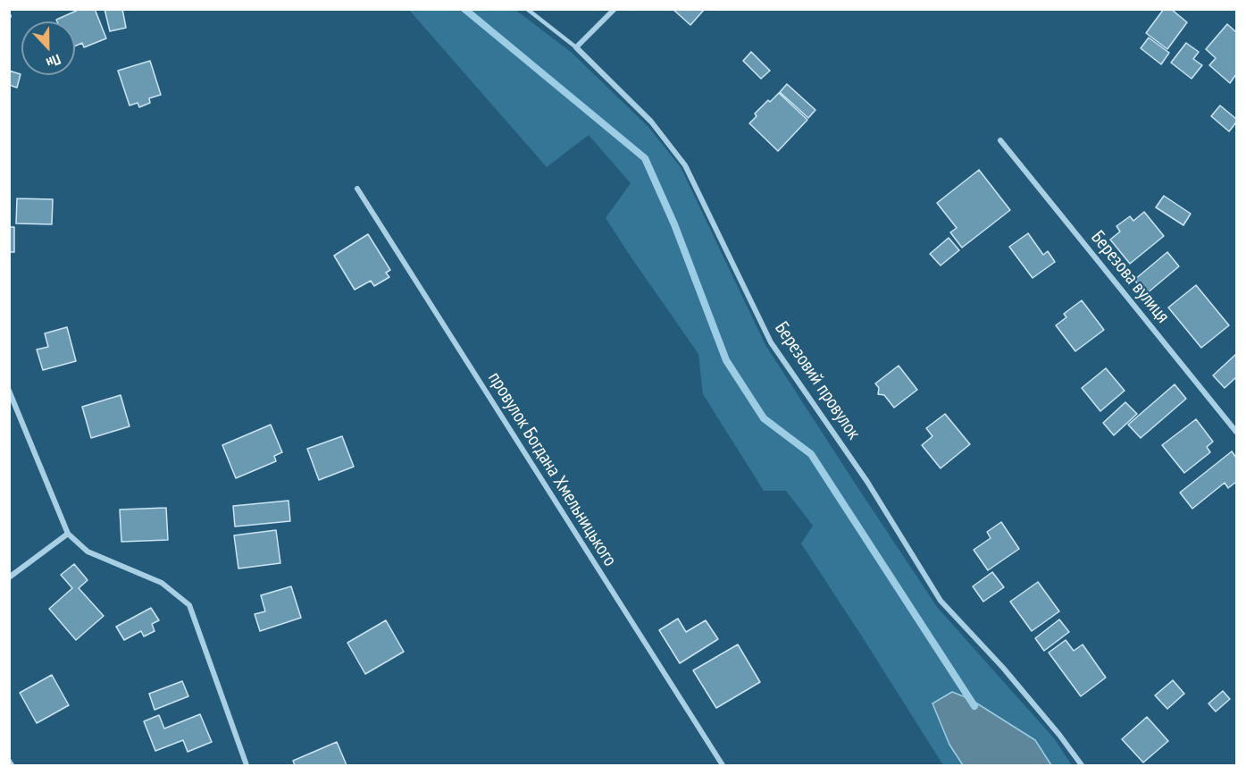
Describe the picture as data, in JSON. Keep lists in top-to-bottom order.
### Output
{
  "streets": {
    "street": ["Березова вулиця", "Березовий провулок", "провулок Богдана Хмельницького"]
  },
  "north": "bottom"
}
